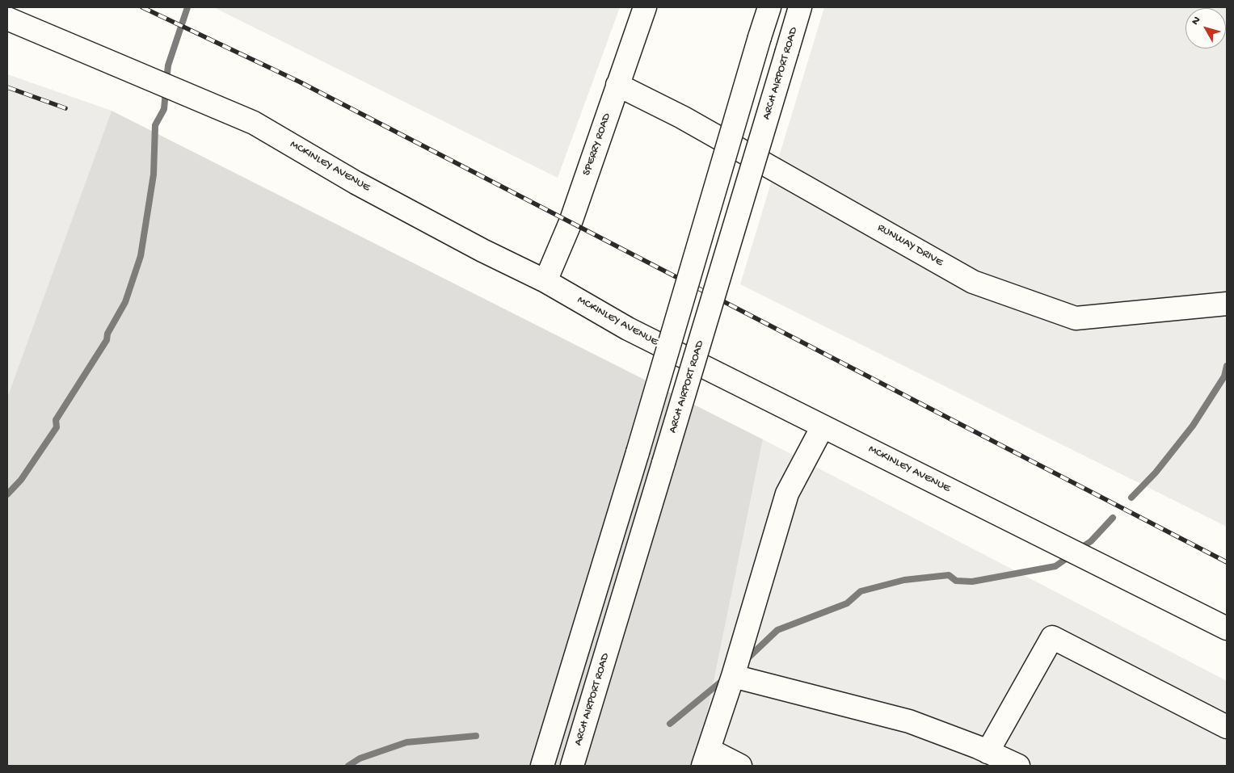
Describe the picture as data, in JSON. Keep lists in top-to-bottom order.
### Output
{
  "streets": {
    "street": [
      "ARCH AIRPORT ROAD",
      "SPERRY ROAD",
      "MCKINLEY AVENUE",
      "RUNWAY DRIVE"
    ]
  },
  "crossings": [
    ["SPERRY ROAD", "MCKINLEY AVENUE"],
    ["SPERRY ROAD", "RUNWAY DRIVE"]
  ],
  "north": "top left"
}
